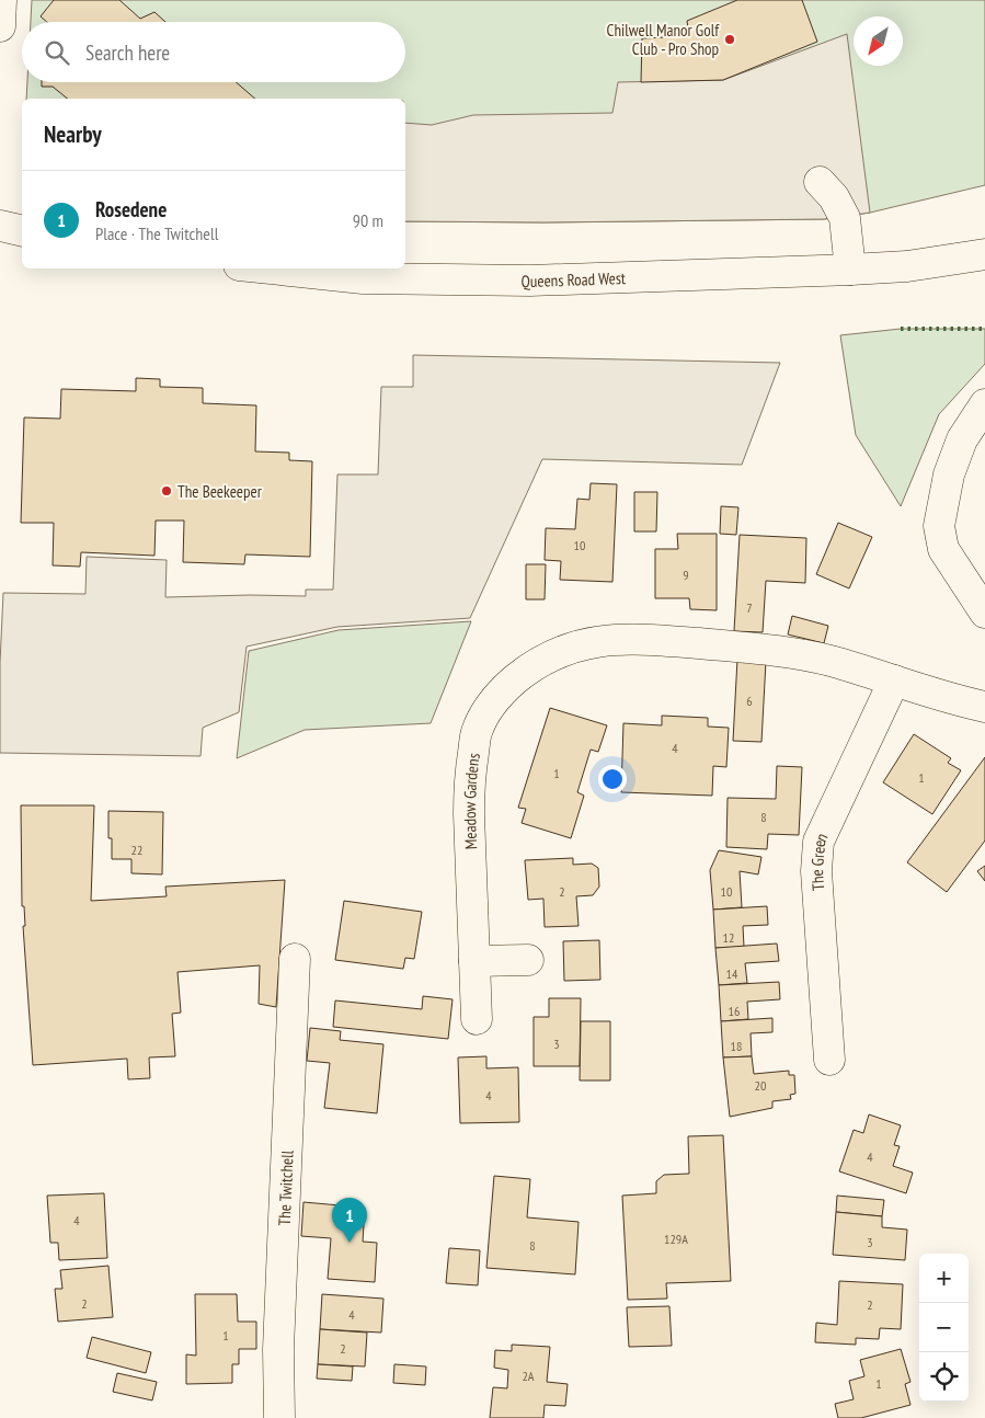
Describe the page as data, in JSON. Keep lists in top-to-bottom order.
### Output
{
  "streets": {
    "street": [
      "Queens Road West",
      "Meadow Gardens",
      "The Green",
      "The Twitchell"
    ]
  },
  "crossings": [
    ["Meadow Gardens", "The Green"]
  ],
  "places": ["Chilwell Manor Golf Club - Pro Shop", "The Beekeeper"],
  "house_numbers": [
    "10",
    "9",
    "7",
    "6",
    "4",
    "1",
    "1",
    "8",
    "22",
    "2",
    "10",
    "12",
    "14",
    "16",
    "3",
    "18",
    "20",
    "4",
    "4",
    "4",
    "129A",
    "3",
    "8",
    "2",
    "2",
    "4",
    "1",
    "2",
    "2A",
    "1"
  ],
  "north": "bottom left",
  "page": {
    "search": "Search here",
    "heading": "Nearby",
    "list": [
      {
        "mark": "1",
        "name": "Rosedene",
        "note": "Place · The Twitchell",
        "value": "90 m"
      }
    ],
    "pins": "1",
    "map_buttons": ["+", "−"]
  }
}
